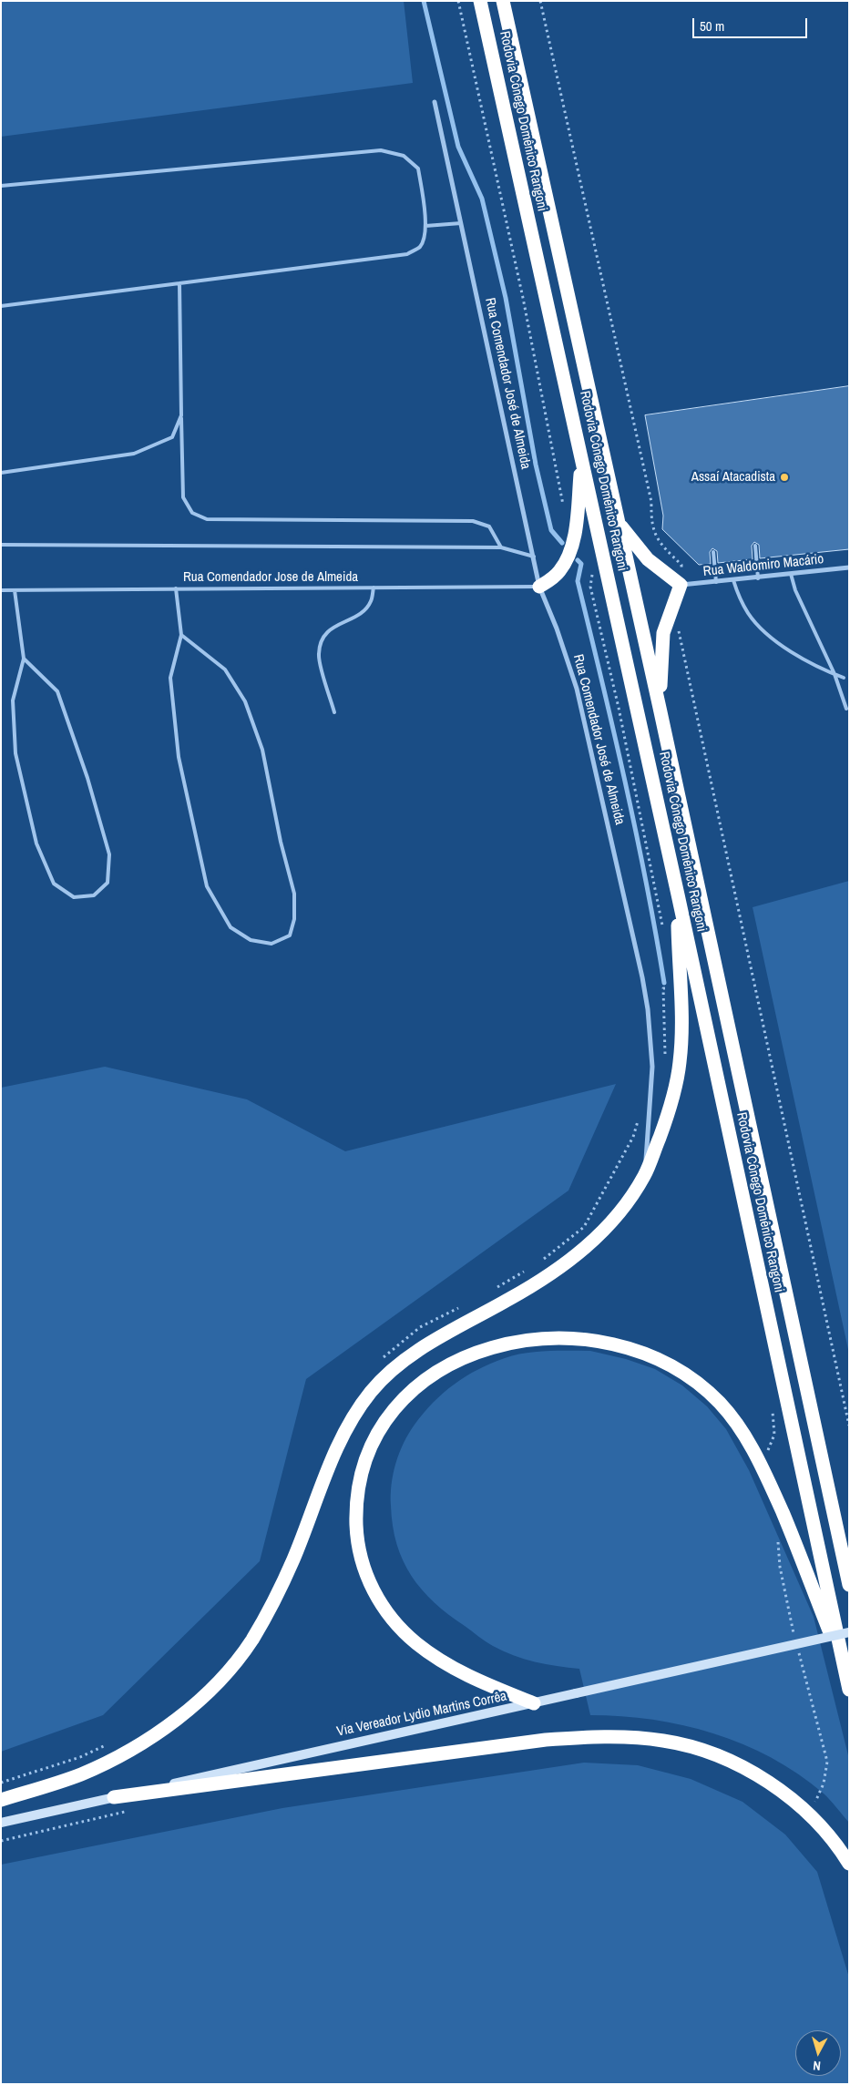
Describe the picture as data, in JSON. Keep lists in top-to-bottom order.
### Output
{
  "streets": {
    "highway": ["Rodovia Cônego Domênico Rangoni"],
    "main road": ["Via Vereador Lydio Martins Corrêa"],
    "street": ["Rua Comendador José de Almeida", "Rua Waldomiro Macário"],
    "lane": ["Rua Comendador Jose de Almeida"]
  },
  "crossings": [
    ["Rua Comendador José de Almeida", "Rua Comendador Jose de Almeida"]
  ],
  "places": ["Assaí Atacadista"],
  "scale_bar": "50 m",
  "north": "bottom"
}
